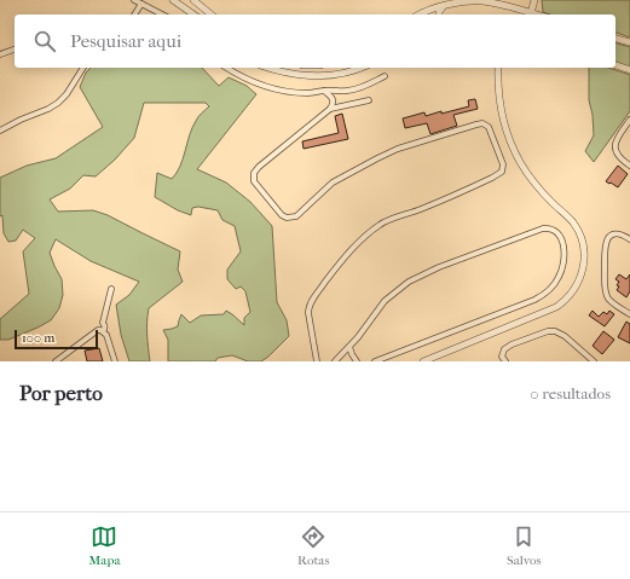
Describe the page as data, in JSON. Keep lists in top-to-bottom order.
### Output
{
  "scale_bar": "100 m",
  "page": {
    "search": "Pesquisar aqui",
    "scale": "100 m",
    "heading": ["Por perto", "0 resultados"],
    "nav": ["Mapa", "Rotas", "Salvos"]
  }
}
